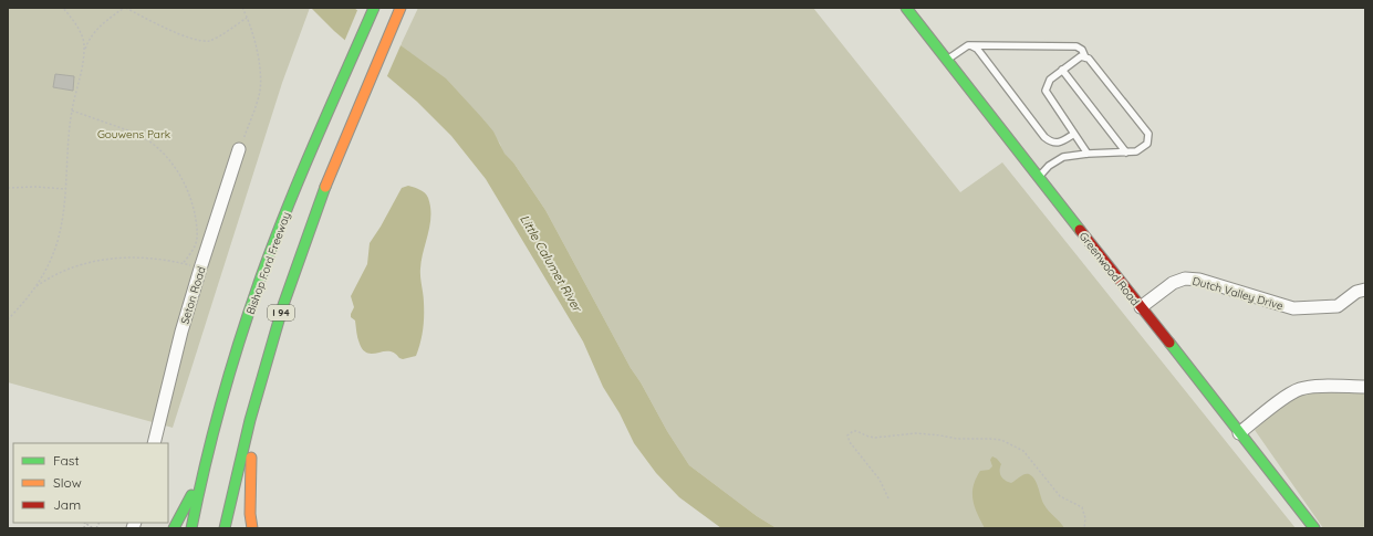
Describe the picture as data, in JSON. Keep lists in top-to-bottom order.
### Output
{
  "streets": {
    "main road": ["Bishop Ford Freeway", "Greenwood Road", "I 94"],
    "street": ["Dutch Valley Drive", "Seton Road"]
  },
  "crossings": [
    ["Greenwood Road", "Dutch Valley Drive"]
  ],
  "water": ["Little Calumet River"],
  "parks": ["Gouwens Park"],
  "legend": ["Fast", "Slow", "Jam"]
}
